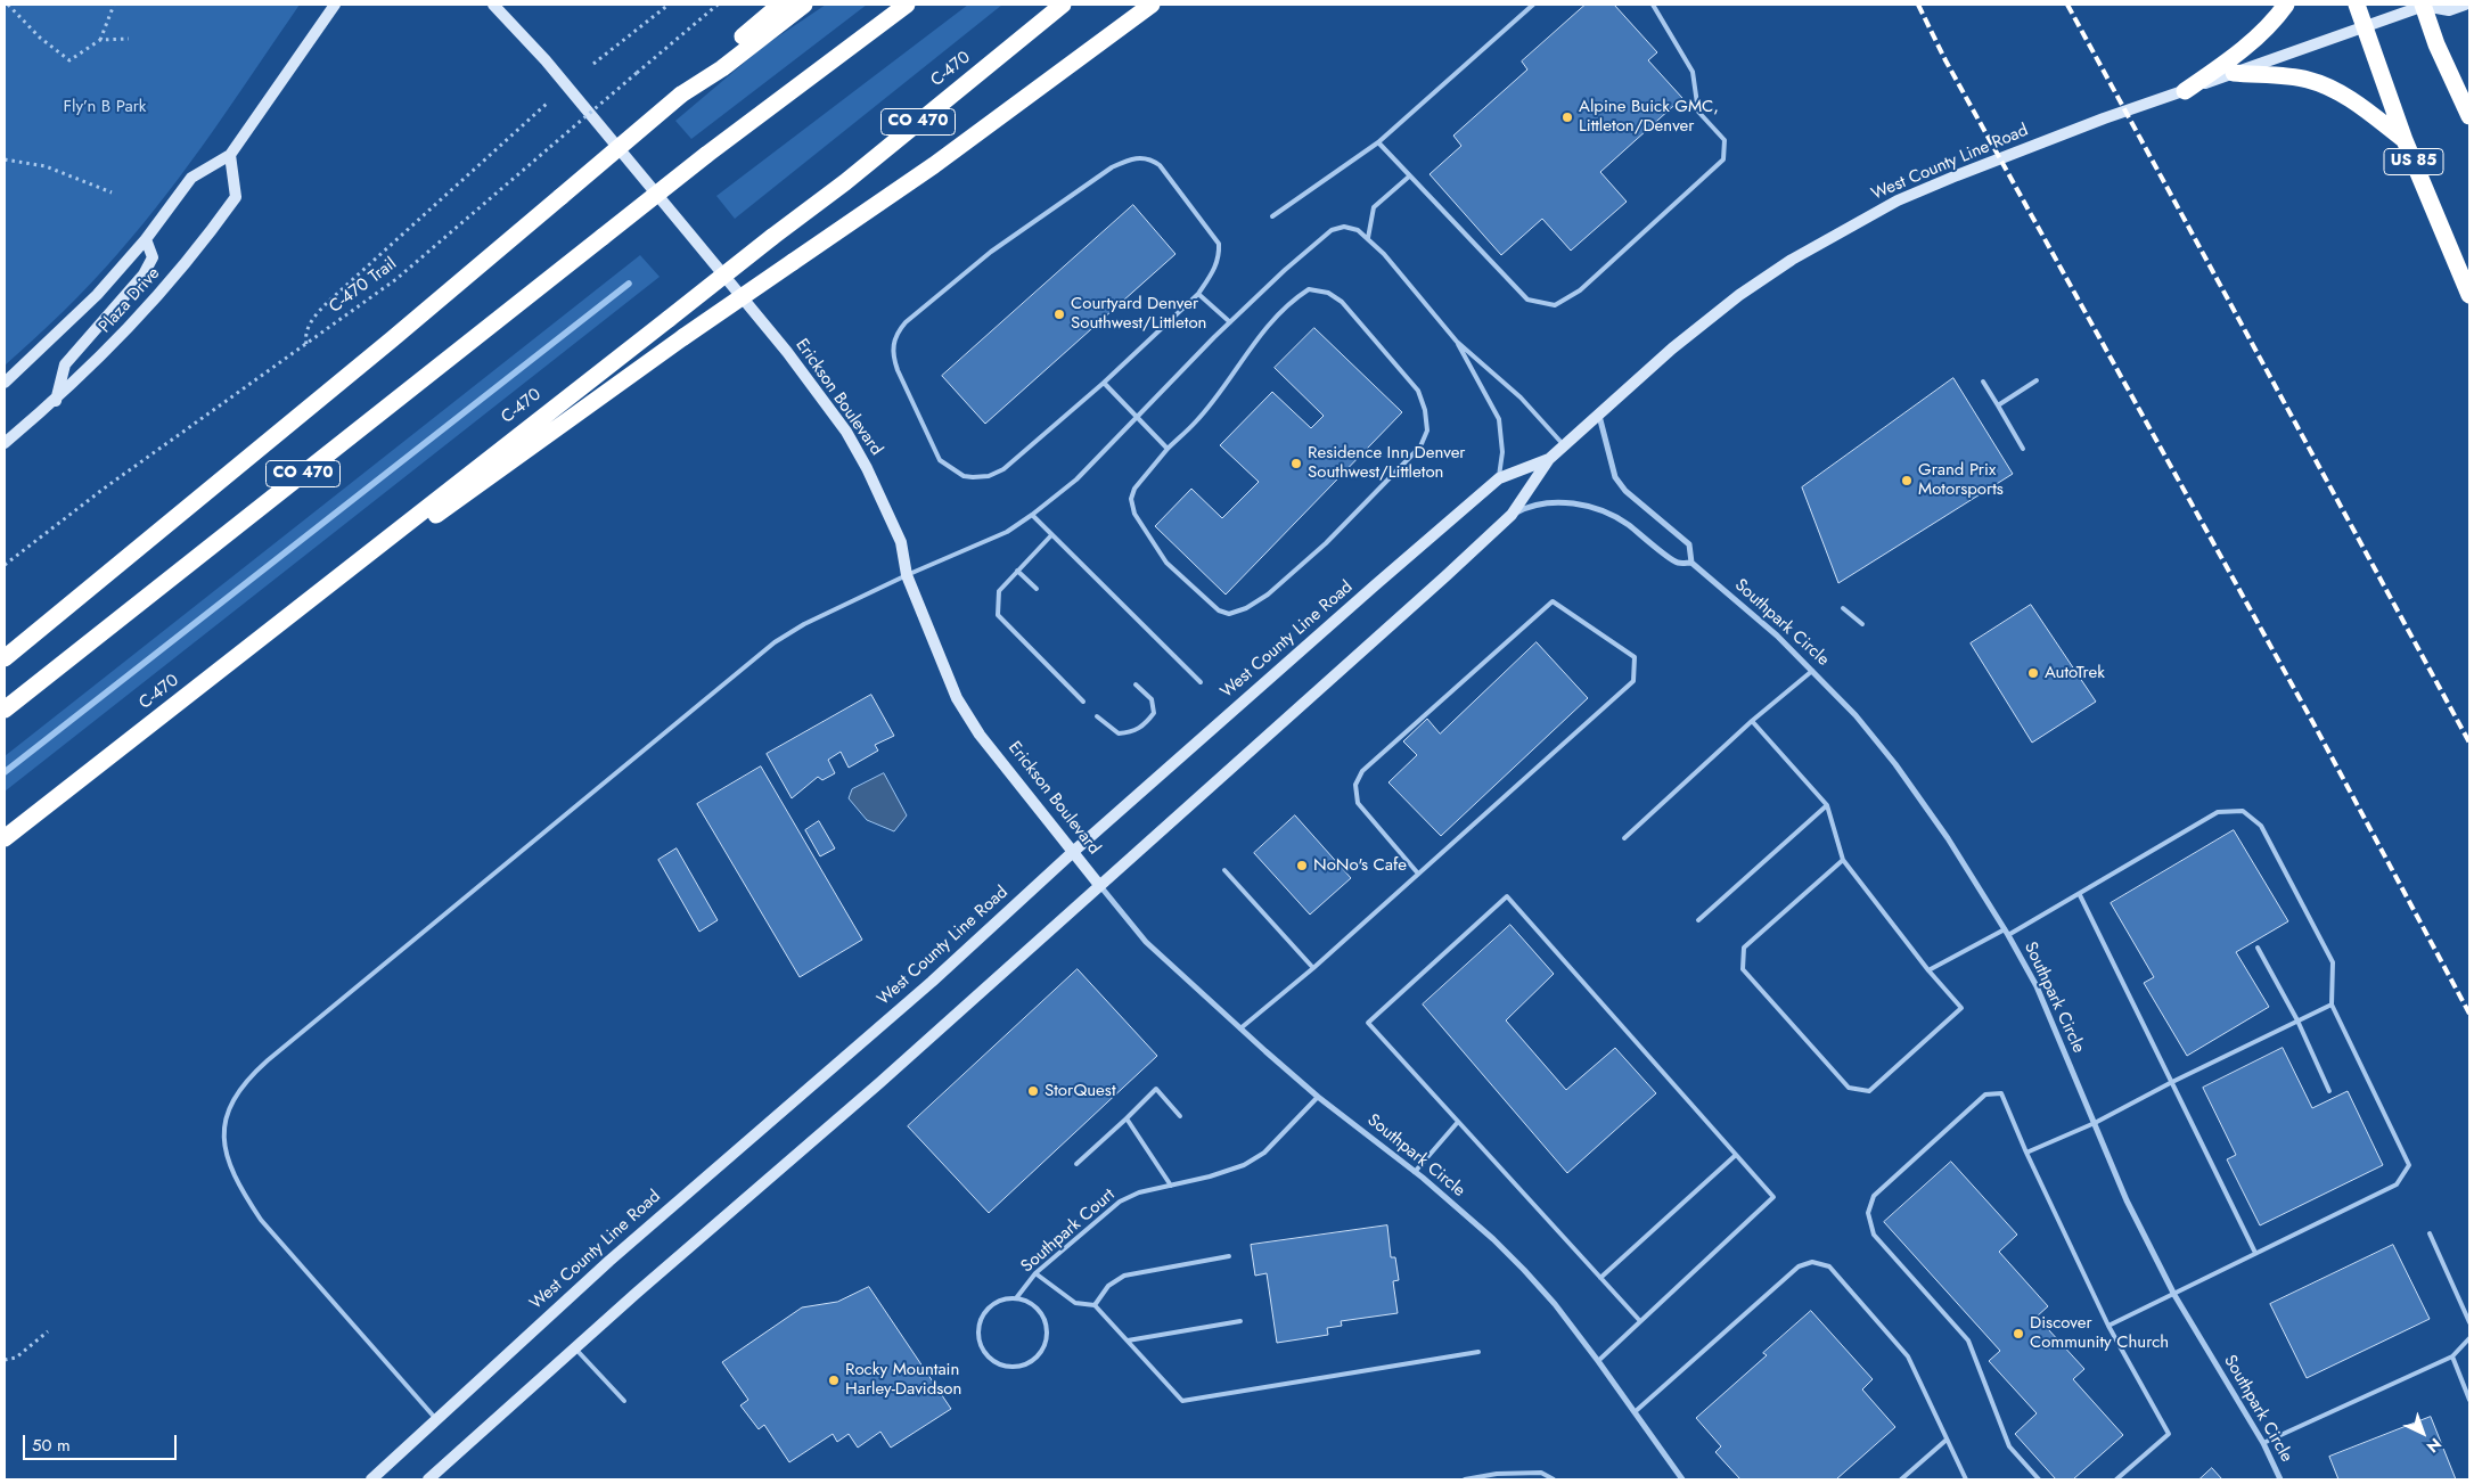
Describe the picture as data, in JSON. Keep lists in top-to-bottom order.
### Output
{
  "streets": {
    "highway": ["C-470", "CO 470", "US 85"],
    "main road": ["West County Line Road", "Plaza Drive", "Erickson Boulevard"],
    "street": ["Southpark Circle"],
    "lane": ["Southpark Court"],
    "path": ["C-470 Trail"]
  },
  "crossings": [
    ["US 85", "West County Line Road"],
    ["West County Line Road", "Erickson Boulevard"],
    ["West County Line Road", "Southpark Circle"],
    ["Erickson Boulevard", "Southpark Circle"],
    ["Southpark Circle", "Southpark Court"]
  ],
  "parks": ["Fly’n B Park"],
  "places": [
    "Alpine Buick GMC, Littleton/Denver",
    "Courtyard Denver Southwest/Littleton",
    "Residence Inn Denver Southwest/Littleton",
    "Grand Prix Motorsports",
    "AutoTrek",
    "NoNo's Cafe",
    "StorQuest",
    "Discover Community Church",
    "Rocky Mountain Harley-Davidson"
  ],
  "scale_bar": "50 m",
  "north": "bottom right"
}
